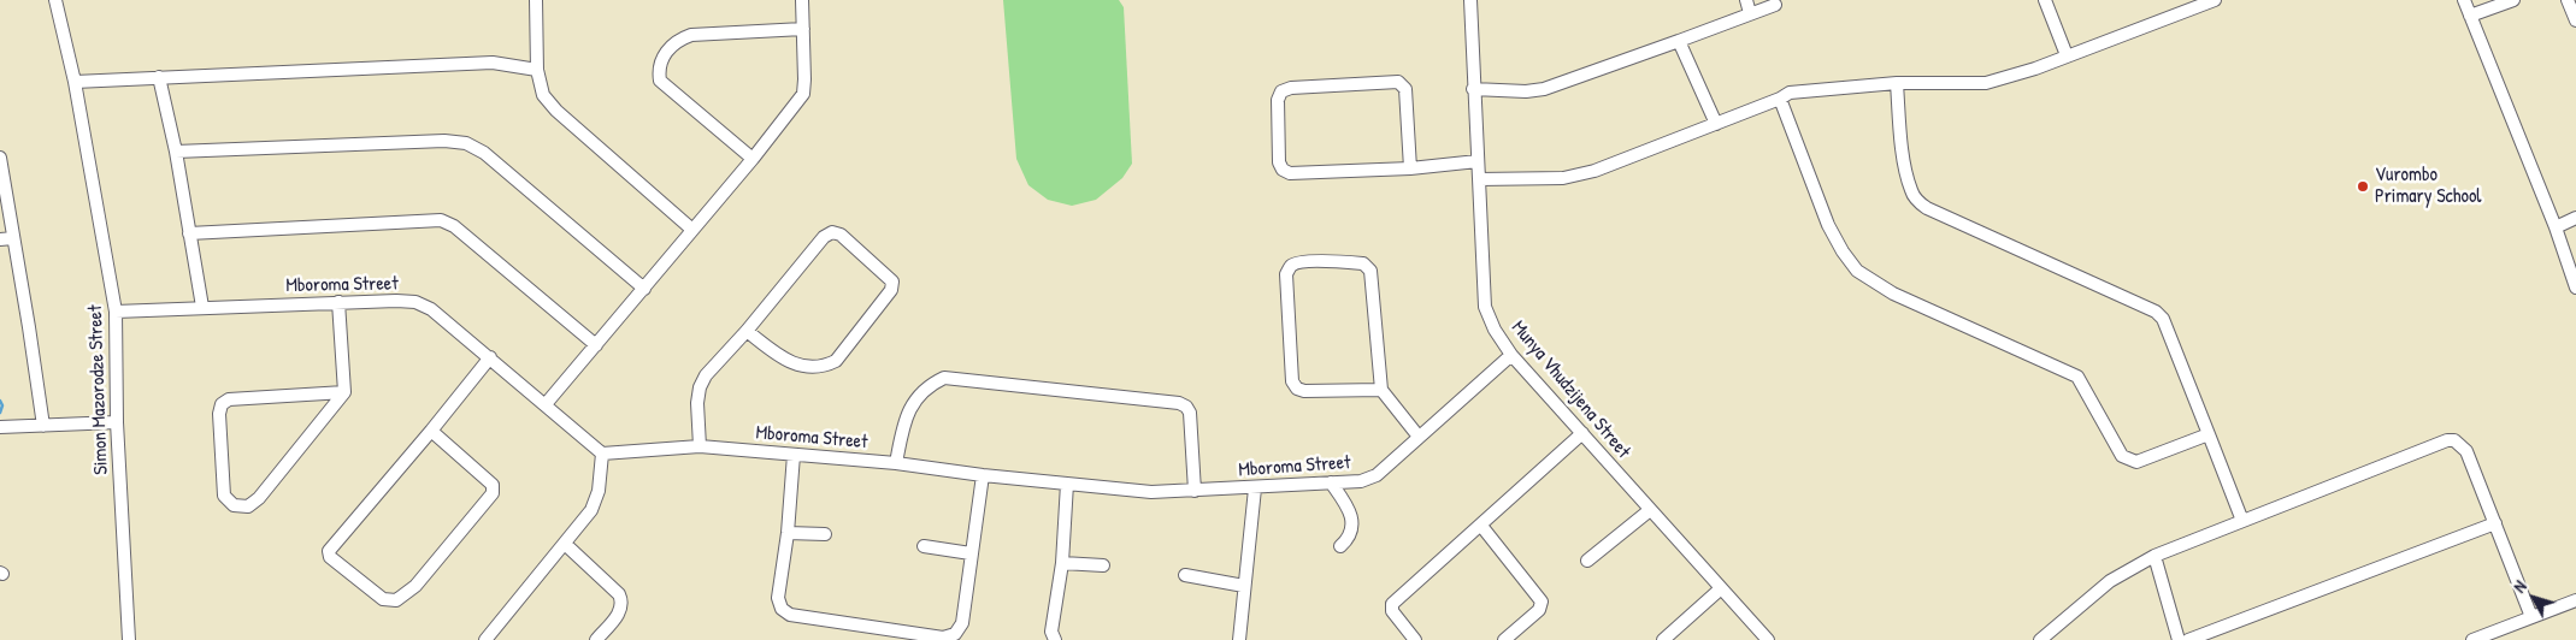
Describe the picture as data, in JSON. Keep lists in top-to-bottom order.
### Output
{
  "streets": {
    "street": ["Mboroma Street", "Simon Mazorodze Street", "Munya Vhudzijena Street"]
  },
  "crossings": [
    ["Mboroma Street", "Simon Mazorodze Street"],
    ["Mboroma Street", "Munya Vhudzijena Street"]
  ],
  "places": ["Vurombo Primary School"],
  "north": "top left"
}
